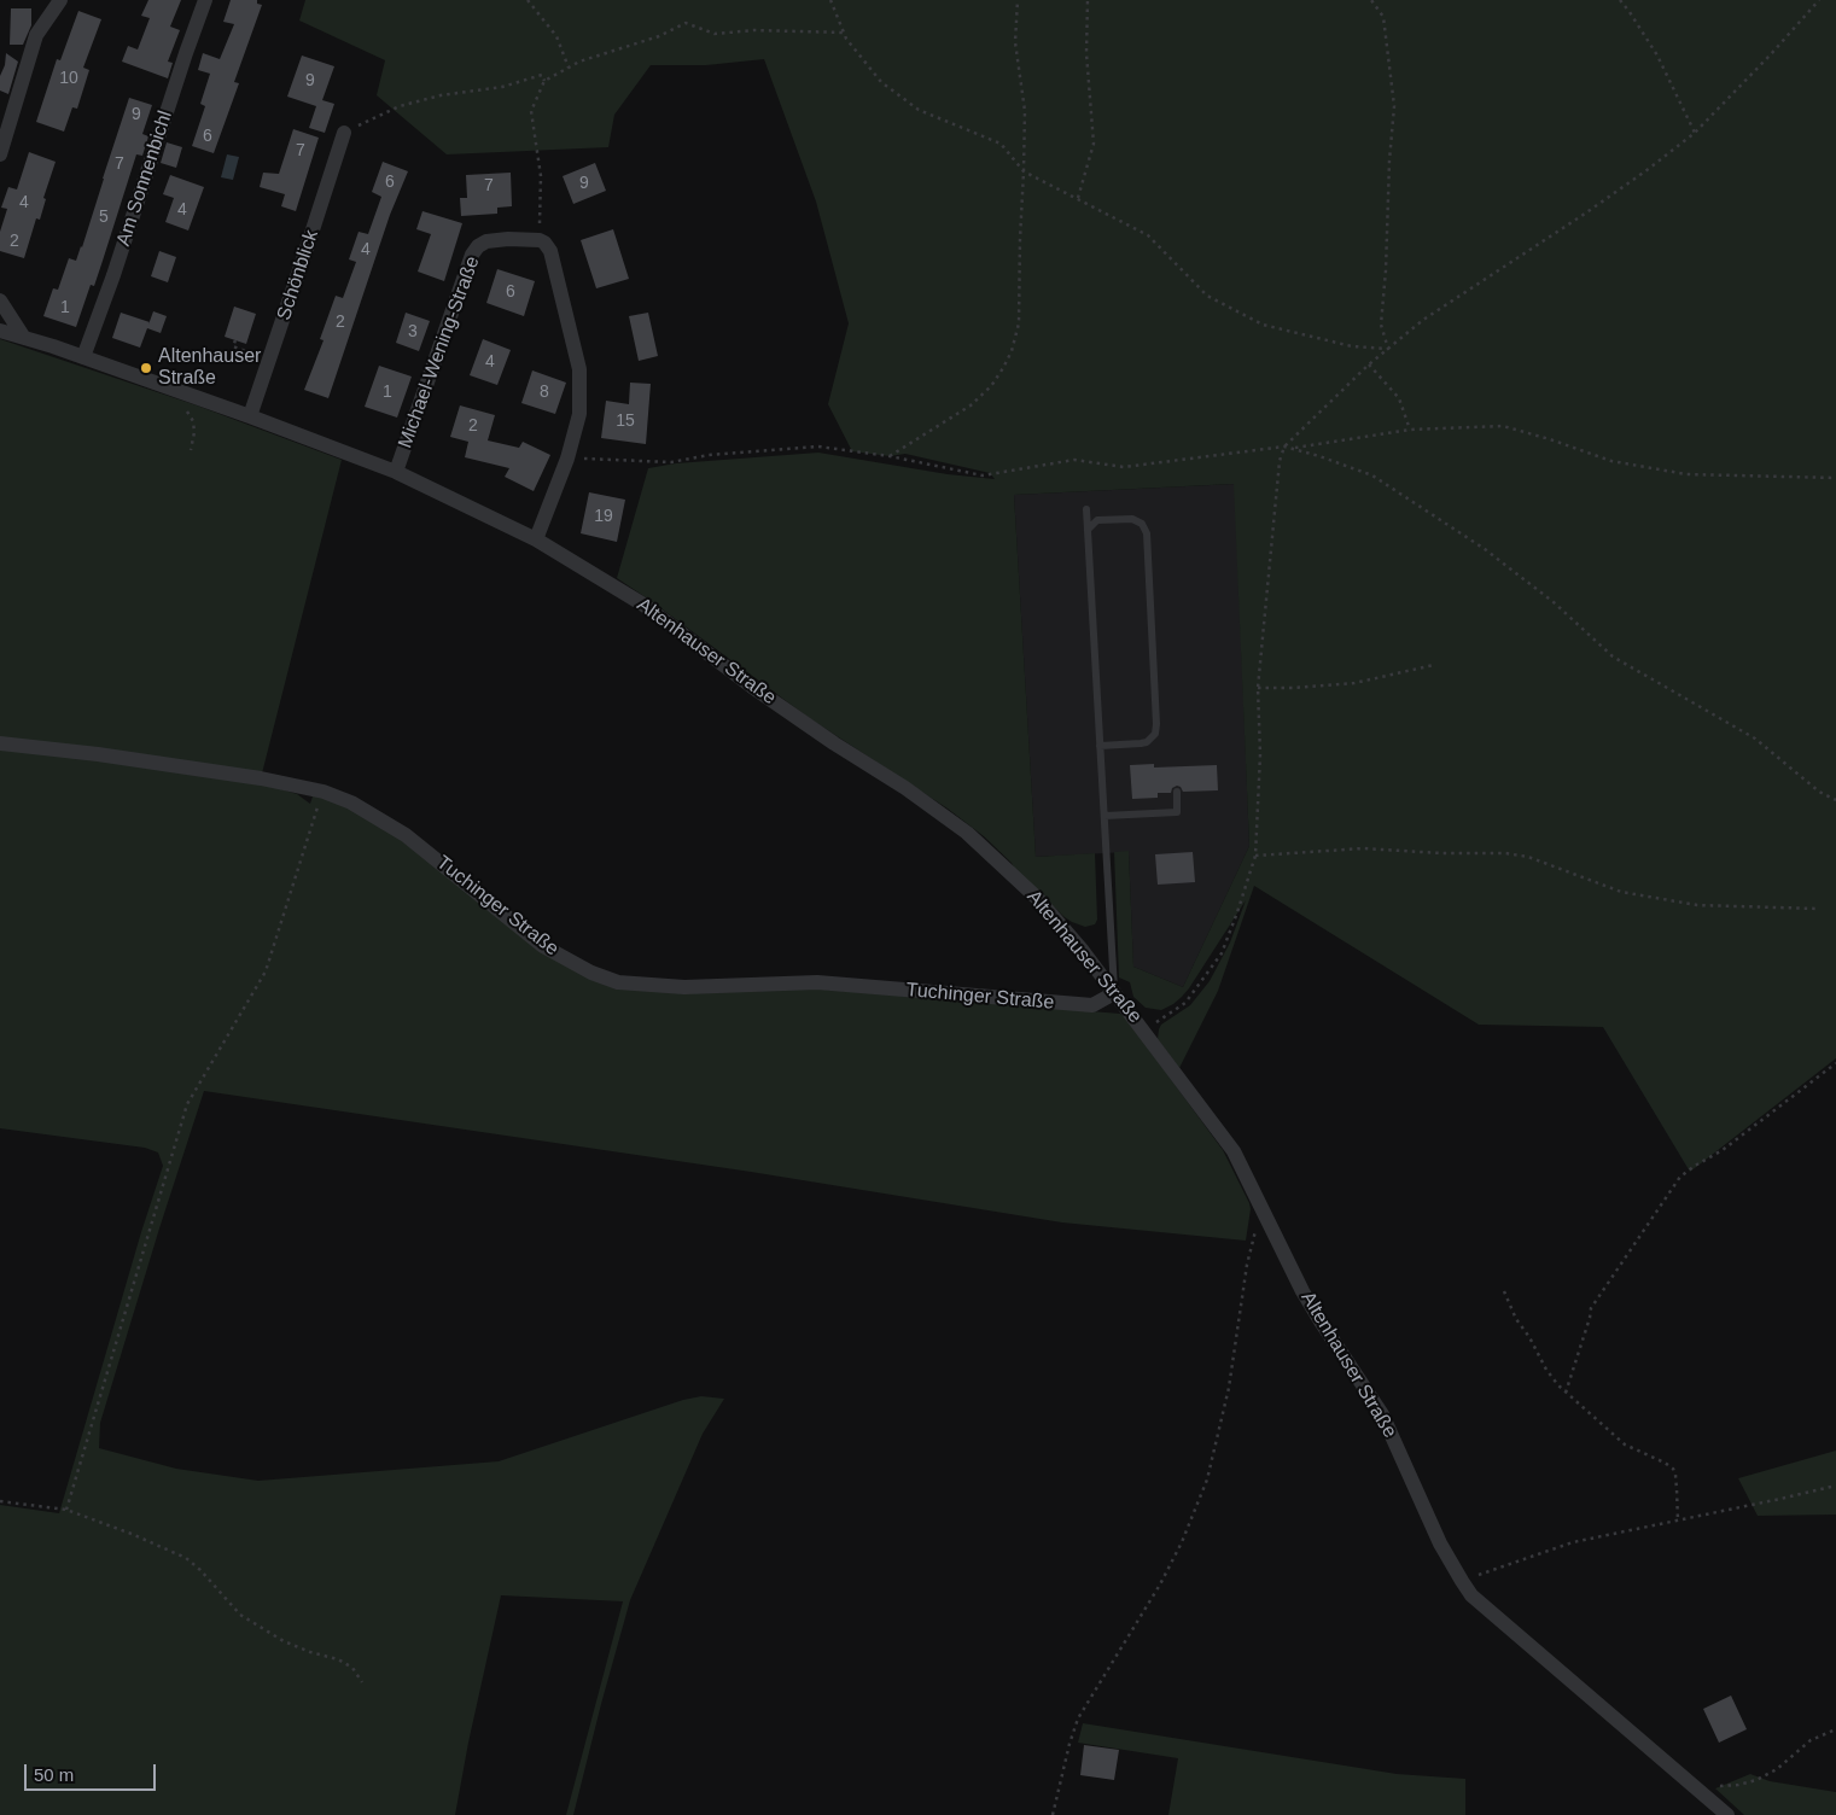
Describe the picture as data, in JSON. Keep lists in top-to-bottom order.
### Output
{
  "streets": {
    "street": [
      "Am Sonnenbichl",
      "Schönblick",
      "Michael-Wening-Straße",
      "Altenhauser Straße",
      "Tuchinger Straße"
    ]
  },
  "crossings": [
    ["Am Sonnenbichl", "Altenhauser Straße"],
    ["Schönblick", "Altenhauser Straße"],
    ["Michael-Wening-Straße", "Altenhauser Straße"],
    ["Altenhauser Straße", "Tuchinger Straße"]
  ],
  "places": ["Altenhauser Straße"],
  "house_numbers": [
    "10",
    "9",
    "9",
    "6",
    "7",
    "7",
    "6",
    "9",
    "7",
    "4",
    "4",
    "5",
    "2",
    "4",
    "6",
    "1",
    "2",
    "3",
    "4",
    "1",
    "8",
    "15",
    "2",
    "19"
  ],
  "scale_bar": "50 m"
}
